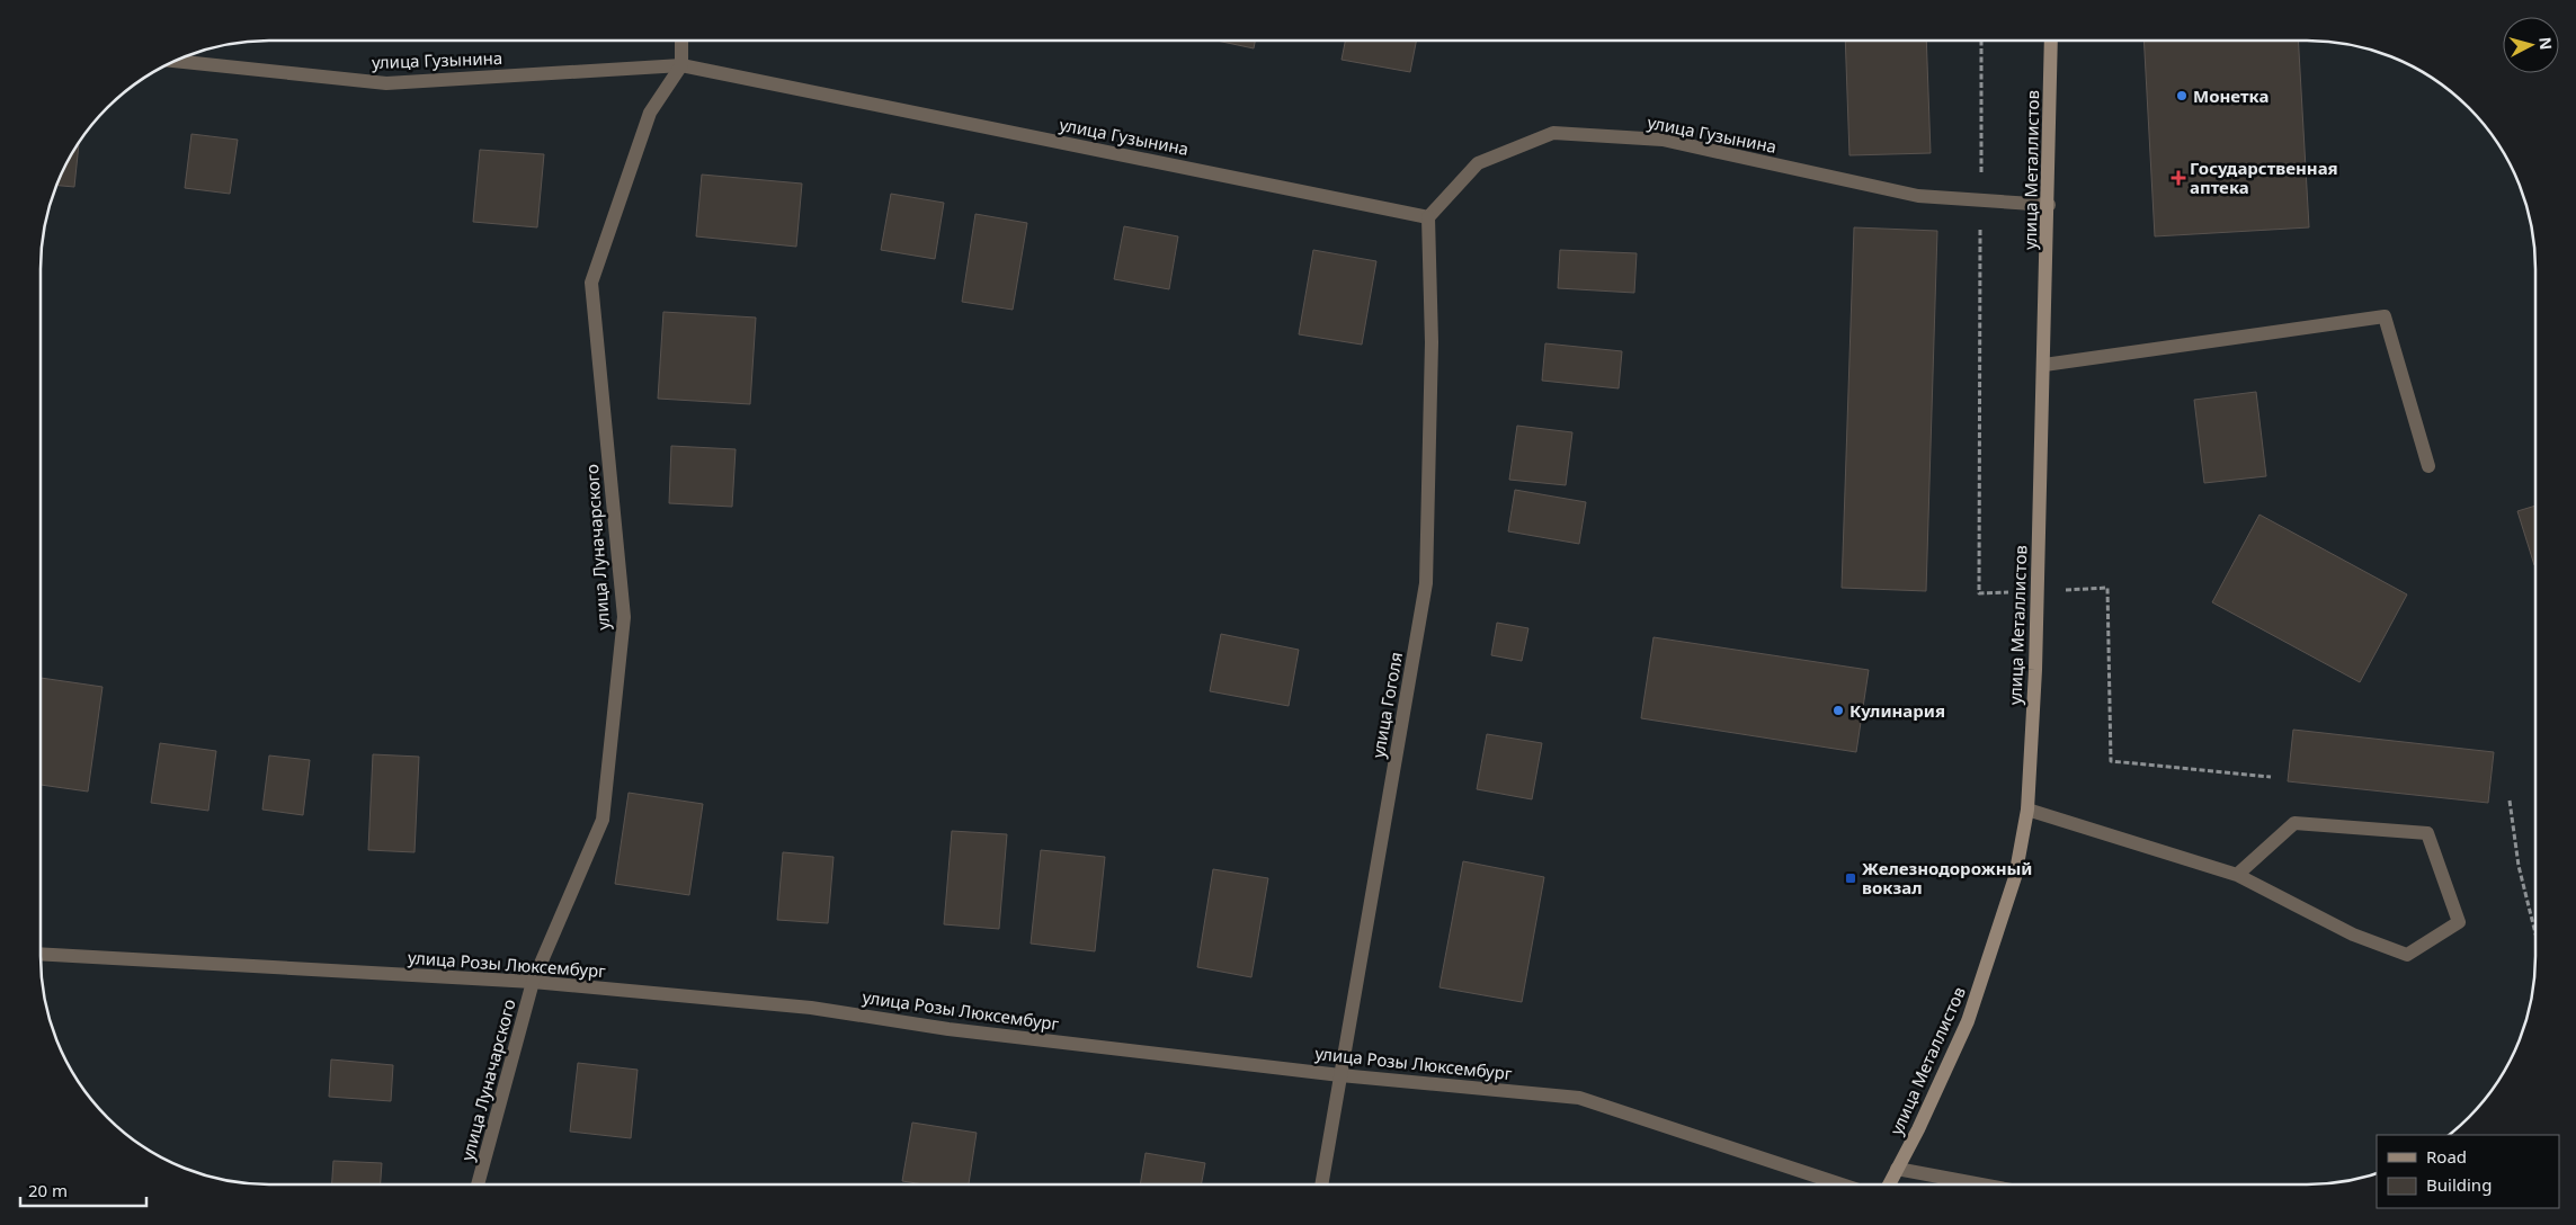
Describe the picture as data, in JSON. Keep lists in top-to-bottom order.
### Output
{
  "streets": {
    "main road": ["улица Металлистов"],
    "street": [
      "улица Гузынина",
      "улица Луначарского",
      "улица Гоголя",
      "улица Розы Люксембург"
    ]
  },
  "crossings": [
    ["улица Гузынина", "улица Металлистов"],
    ["улица Гузынина", "улица Луначарского"],
    ["улица Гузынина", "улица Гоголя"],
    ["улица Луначарского", "улица Розы Люксембург"],
    ["улица Гоголя", "улица Розы Люксембург"]
  ],
  "places": {
    "other": ["Монетка", "Кулинария"],
    "health": ["Государственная аптека"],
    "transit": ["Железнодорожный вокзал"]
  },
  "legend": ["Road", "Building"],
  "scale_bar": "20 m",
  "north": "right"
}
